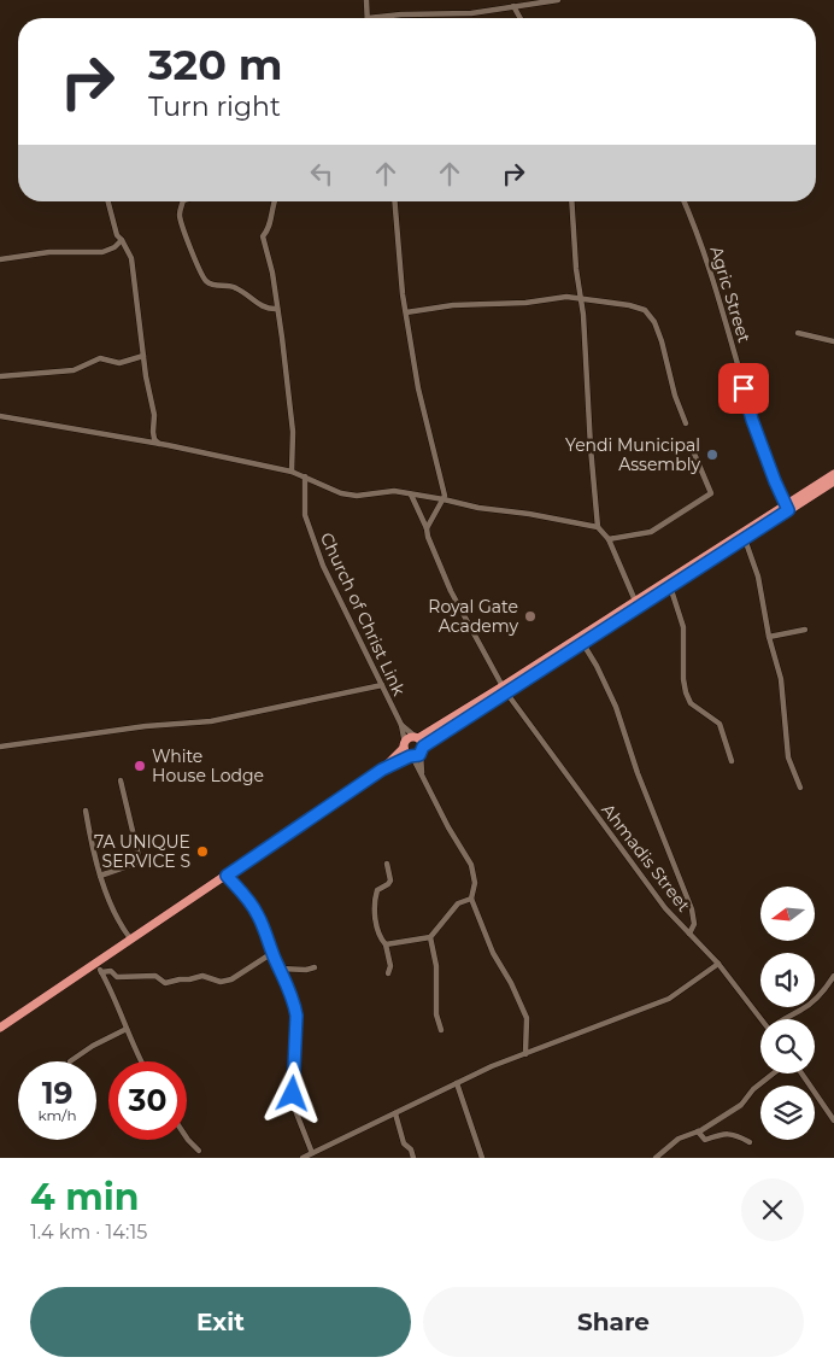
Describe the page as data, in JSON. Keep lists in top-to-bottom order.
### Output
{
  "streets": {
    "street": ["Agric Street", "Church of Christ Link", "Ahmadis Street"]
  },
  "places": [
    "Yendi Municipal Assembly",
    "Royal Gate Academy",
    "White House Lodge",
    "7A UNIQUE SERVICE S"
  ],
  "north": "left",
  "page": {
    "turn": ["320 m", "Turn right"],
    "speed": "19 km/h",
    "limit": "30",
    "heading": ["4 min", "1.4 km · 14:15"],
    "buttons": ["Exit", "Share"]
  }
}
